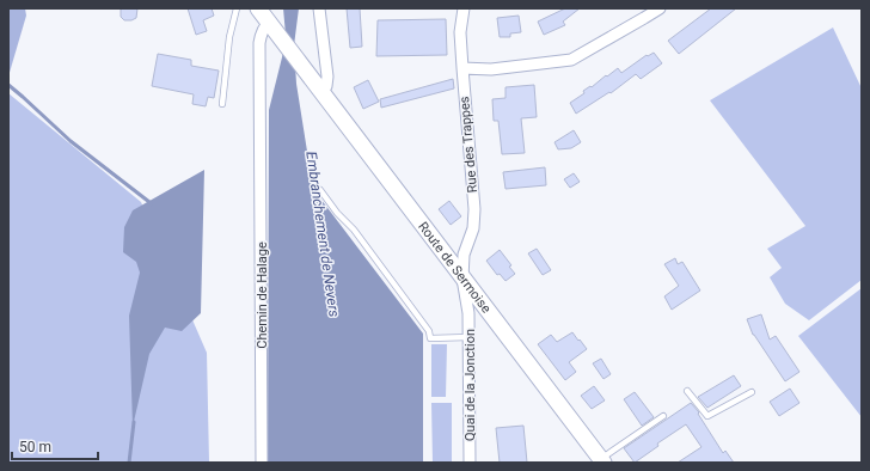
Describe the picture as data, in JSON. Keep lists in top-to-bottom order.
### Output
{
  "streets": {
    "main road": ["Route de Sermoise"],
    "street": ["Rue des Trappes", "Chemin de Halage", "Quai de la Jonction"]
  },
  "crossings": [
    ["Rue des Trappes", "Route de Sermoise"],
    ["Rue des Trappes", "Quai de la Jonction"],
    ["Route de Sermoise", "Chemin de Halage"],
    ["Route de Sermoise", "Quai de la Jonction"]
  ],
  "water": ["Embranchement de Nevers"],
  "scale_bar": "50 m"
}
